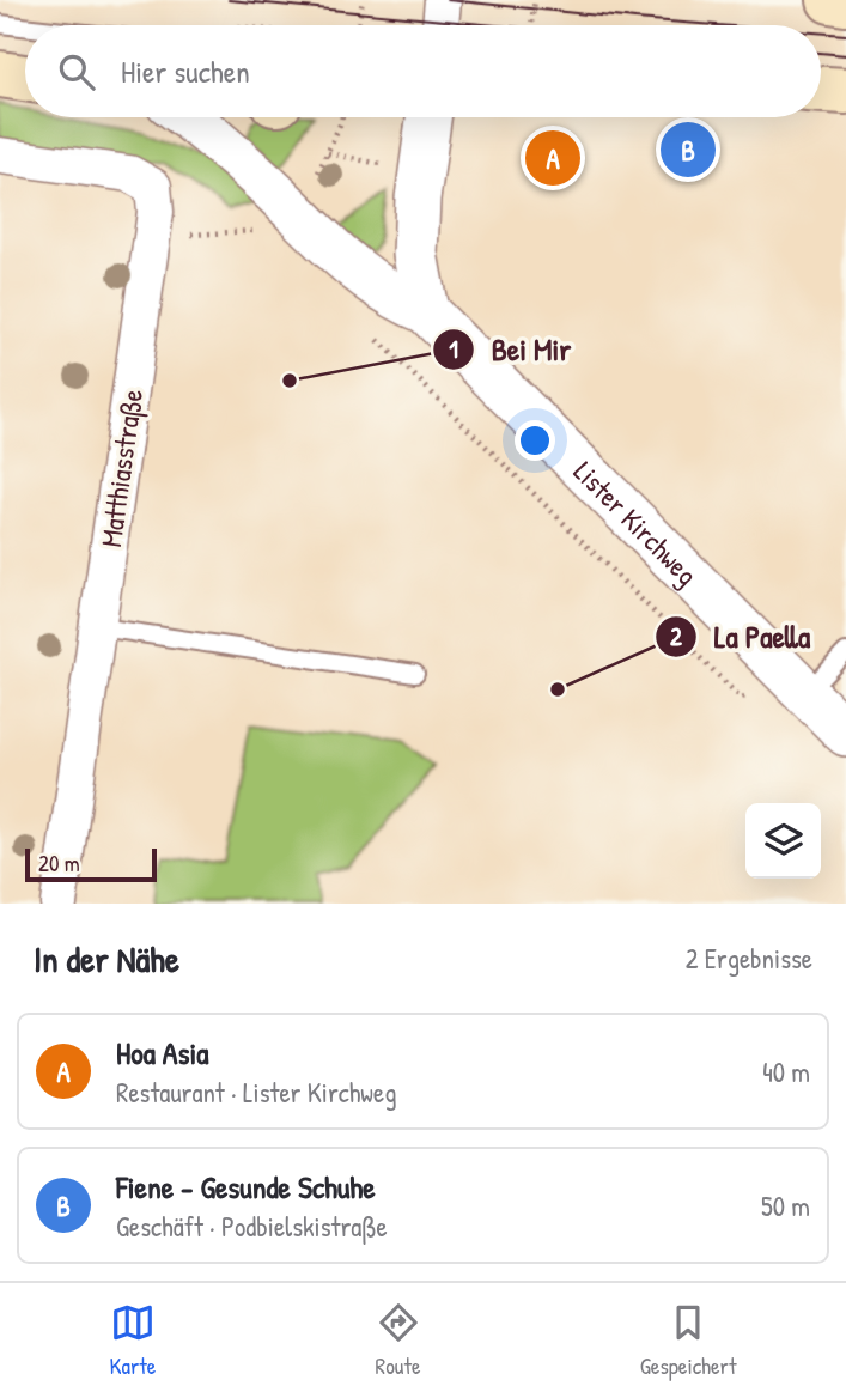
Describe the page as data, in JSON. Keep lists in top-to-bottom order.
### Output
{
  "streets": {
    "street": ["Matthiasstraße", "Lister Kirchweg"]
  },
  "places": ["Bei Mir", "La Paella"],
  "scale_bar": "20 m",
  "page": {
    "search": "Hier suchen",
    "pins": ["B", "A"],
    "scale": "20 m",
    "heading": ["In der Nähe", "2 Ergebnisse"],
    "list": [
      {
        "mark": "A",
        "name": "Hoa Asia",
        "note": "Restaurant · Lister Kirchweg",
        "value": "40 m"
      },
      {
        "mark": "B",
        "name": "Fiene - Gesunde Schuhe",
        "note": "Geschäft · Podbielskistraße",
        "value": "50 m"
      }
    ],
    "nav": ["Karte", "Route", "Gespeichert"]
  }
}
